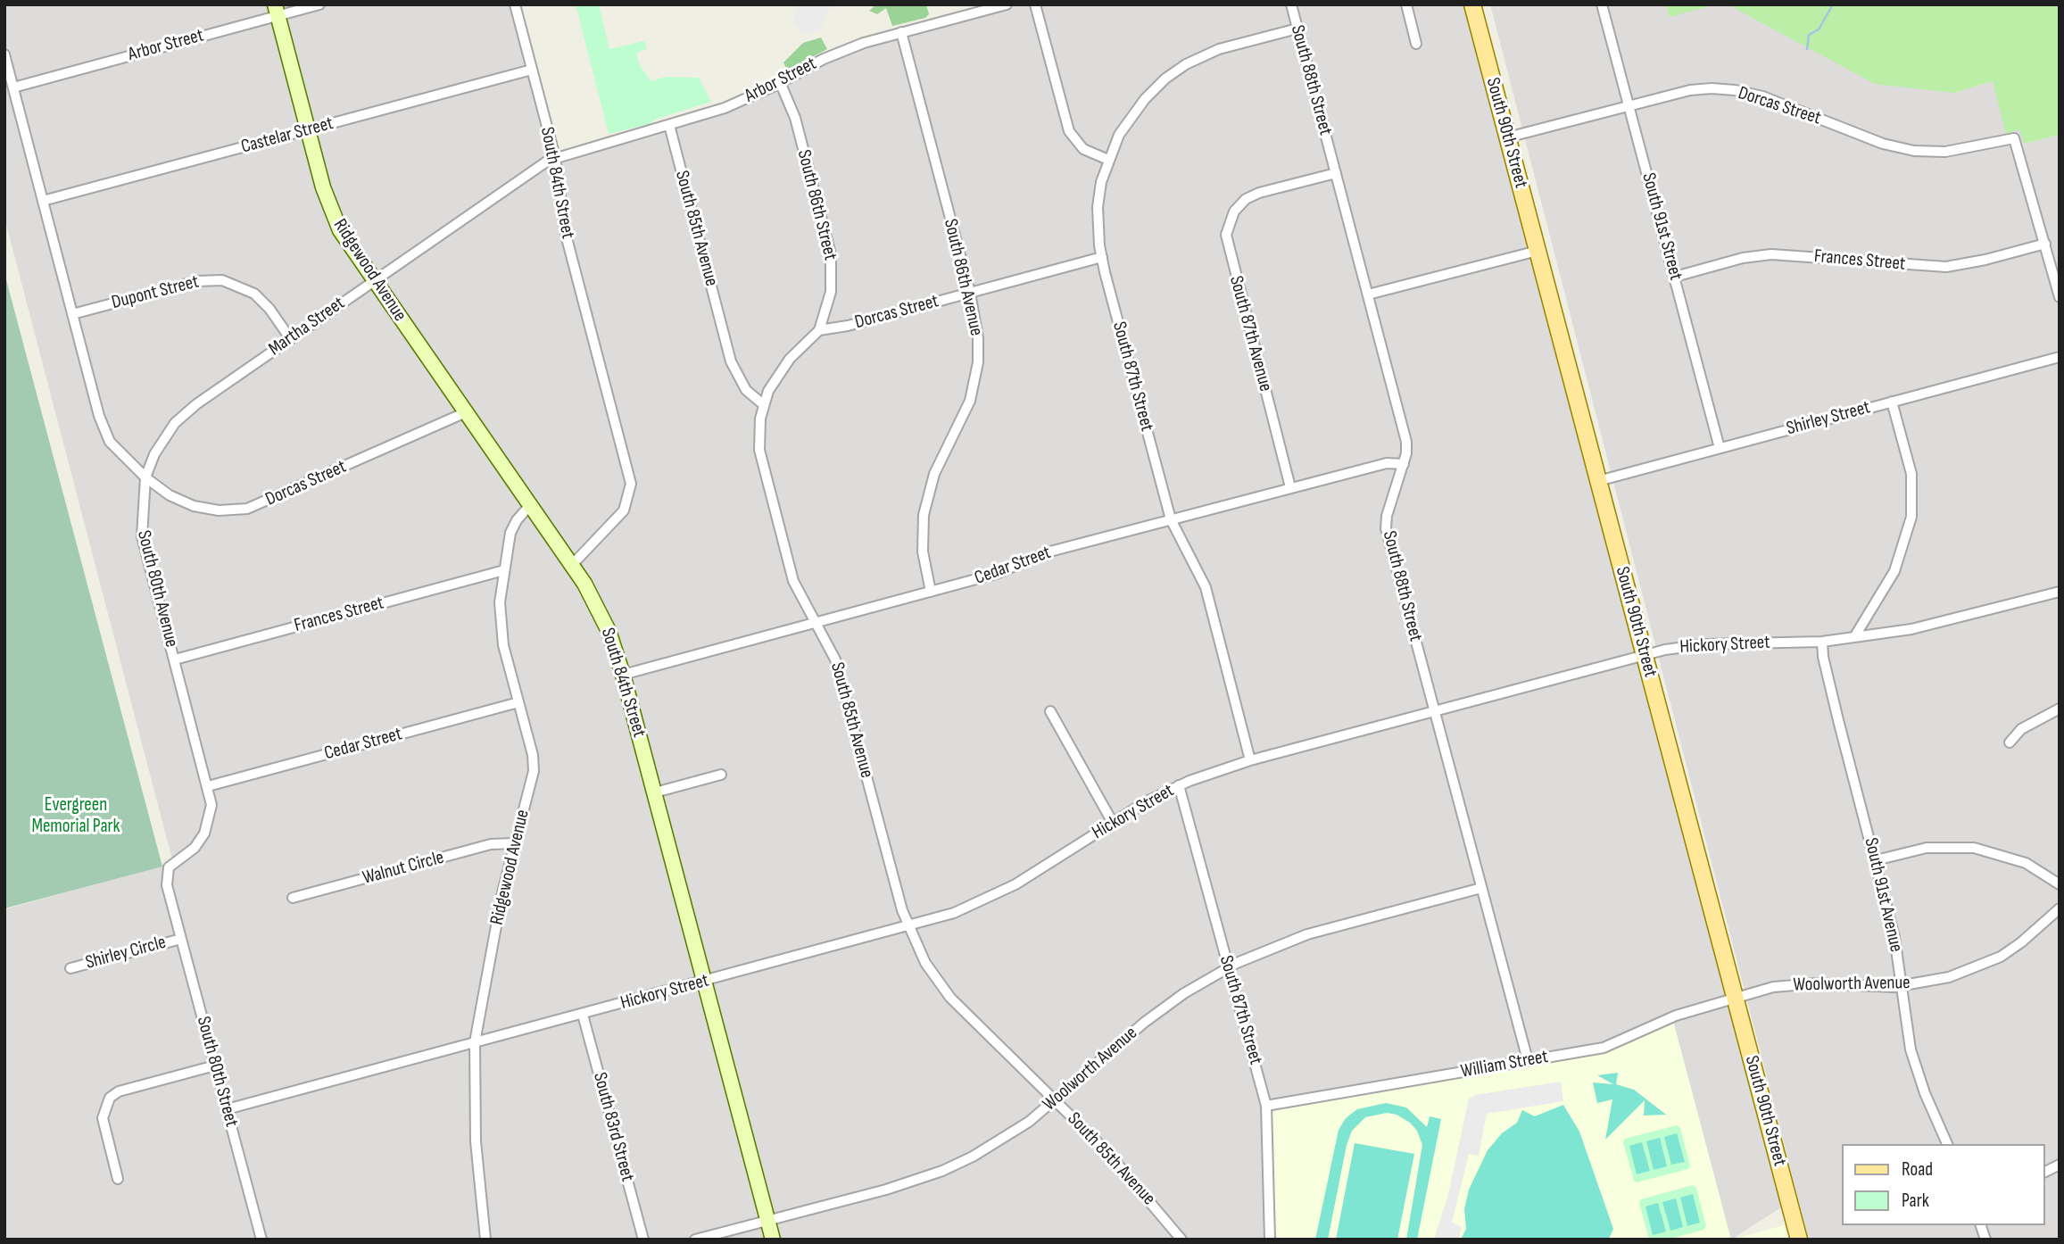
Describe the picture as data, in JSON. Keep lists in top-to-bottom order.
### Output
{
  "streets": {
    "main road": ["South 90th Street", "South 84th Street", "Ridgewood Avenue"],
    "street": [
      "Arbor Street",
      "South 88th Street",
      "Dorcas Street",
      "Castelar Street",
      "South 86th Street",
      "South 91st Street",
      "South 85th Avenue",
      "Frances Street",
      "South 86th Avenue",
      "Dupont Street",
      "Martha Street",
      "South 87th Avenue",
      "South 87th Street",
      "Shirley Street",
      "Cedar Street",
      "South 80th Avenue",
      "Hickory Street",
      "Walnut Circle",
      "South 91st Avenue",
      "Shirley Circle",
      "Woolworth Avenue",
      "William Street",
      "South 80th Street",
      "South 83rd Street"
    ]
  },
  "crossings": [
    ["Arbor Street", "South 84th Street"],
    ["Arbor Street", "South 86th Street"],
    ["Arbor Street", "South 85th Avenue"],
    ["Arbor Street", "Ridgewood Avenue"],
    ["Arbor Street", "South 86th Avenue"],
    ["Arbor Street", "Martha Street"],
    ["South 88th Street", "South 87th Avenue"],
    ["South 88th Street", "Cedar Street"],
    ["South 88th Street", "Hickory Street"],
    ["South 88th Street", "Woolworth Avenue"],
    ["South 88th Street", "William Street"],
    ["Dorcas Street", "South 90th Street"],
    ["Dorcas Street", "South 86th Street"],
    ["Dorcas Street", "South 91st Street"],
    ["Dorcas Street", "Frances Street"],
    ["Dorcas Street", "Ridgewood Avenue"],
    ["Dorcas Street", "South 86th Avenue"],
    ["Dorcas Street", "Martha Street"],
    ["Dorcas Street", "South 87th Street"],
    ["Dorcas Street", "South 80th Avenue"],
    ["South 90th Street", "Shirley Street"],
    ["South 90th Street", "Hickory Street"],
    ["South 90th Street", "Woolworth Avenue"],
    ["South 90th Street", "William Street"],
    ["Castelar Street", "South 84th Street"],
    ["Castelar Street", "Ridgewood Avenue"],
    ["South 84th Street", "Ridgewood Avenue"],
    ["South 84th Street", "Martha Street"],
    ["South 84th Street", "Cedar Street"],
    ["South 84th Street", "Hickory Street"],
    ["South 84th Street", "Woolworth Avenue"],
    ["South 91st Street", "Frances Street"],
    ["South 91st Street", "Shirley Street"],
    ["South 85th Avenue", "Cedar Street"],
    ["South 85th Avenue", "Hickory Street"],
    ["South 85th Avenue", "Woolworth Avenue"],
    ["Frances Street", "Ridgewood Avenue"],
    ["Frances Street", "South 80th Avenue"],
    ["Ridgewood Avenue", "Martha Street"],
    ["Ridgewood Avenue", "Cedar Street"],
    ["Ridgewood Avenue", "Hickory Street"],
    ["Ridgewood Avenue", "Walnut Circle"],
    ["South 86th Avenue", "Cedar Street"],
    ["Dupont Street", "Martha Street"],
    ["Martha Street", "South 80th Avenue"],
    ["South 87th Avenue", "Cedar Street"],
    ["South 87th Street", "Cedar Street"],
    ["South 87th Street", "Hickory Street"],
    ["South 87th Street", "Woolworth Avenue"],
    ["South 87th Street", "William Street"],
    ["Cedar Street", "South 80th Avenue"],
    ["South 80th Avenue", "South 80th Street"],
    ["Hickory Street", "South 91st Avenue"],
    ["Hickory Street", "South 80th Street"],
    ["Hickory Street", "South 83rd Street"],
    ["South 91st Avenue", "Woolworth Avenue"],
    ["Shirley Circle", "South 80th Street"],
    ["Woolworth Avenue", "William Street"]
  ],
  "parks": ["Evergreen Memorial Park"],
  "legend": ["Road", "Park"]
}
